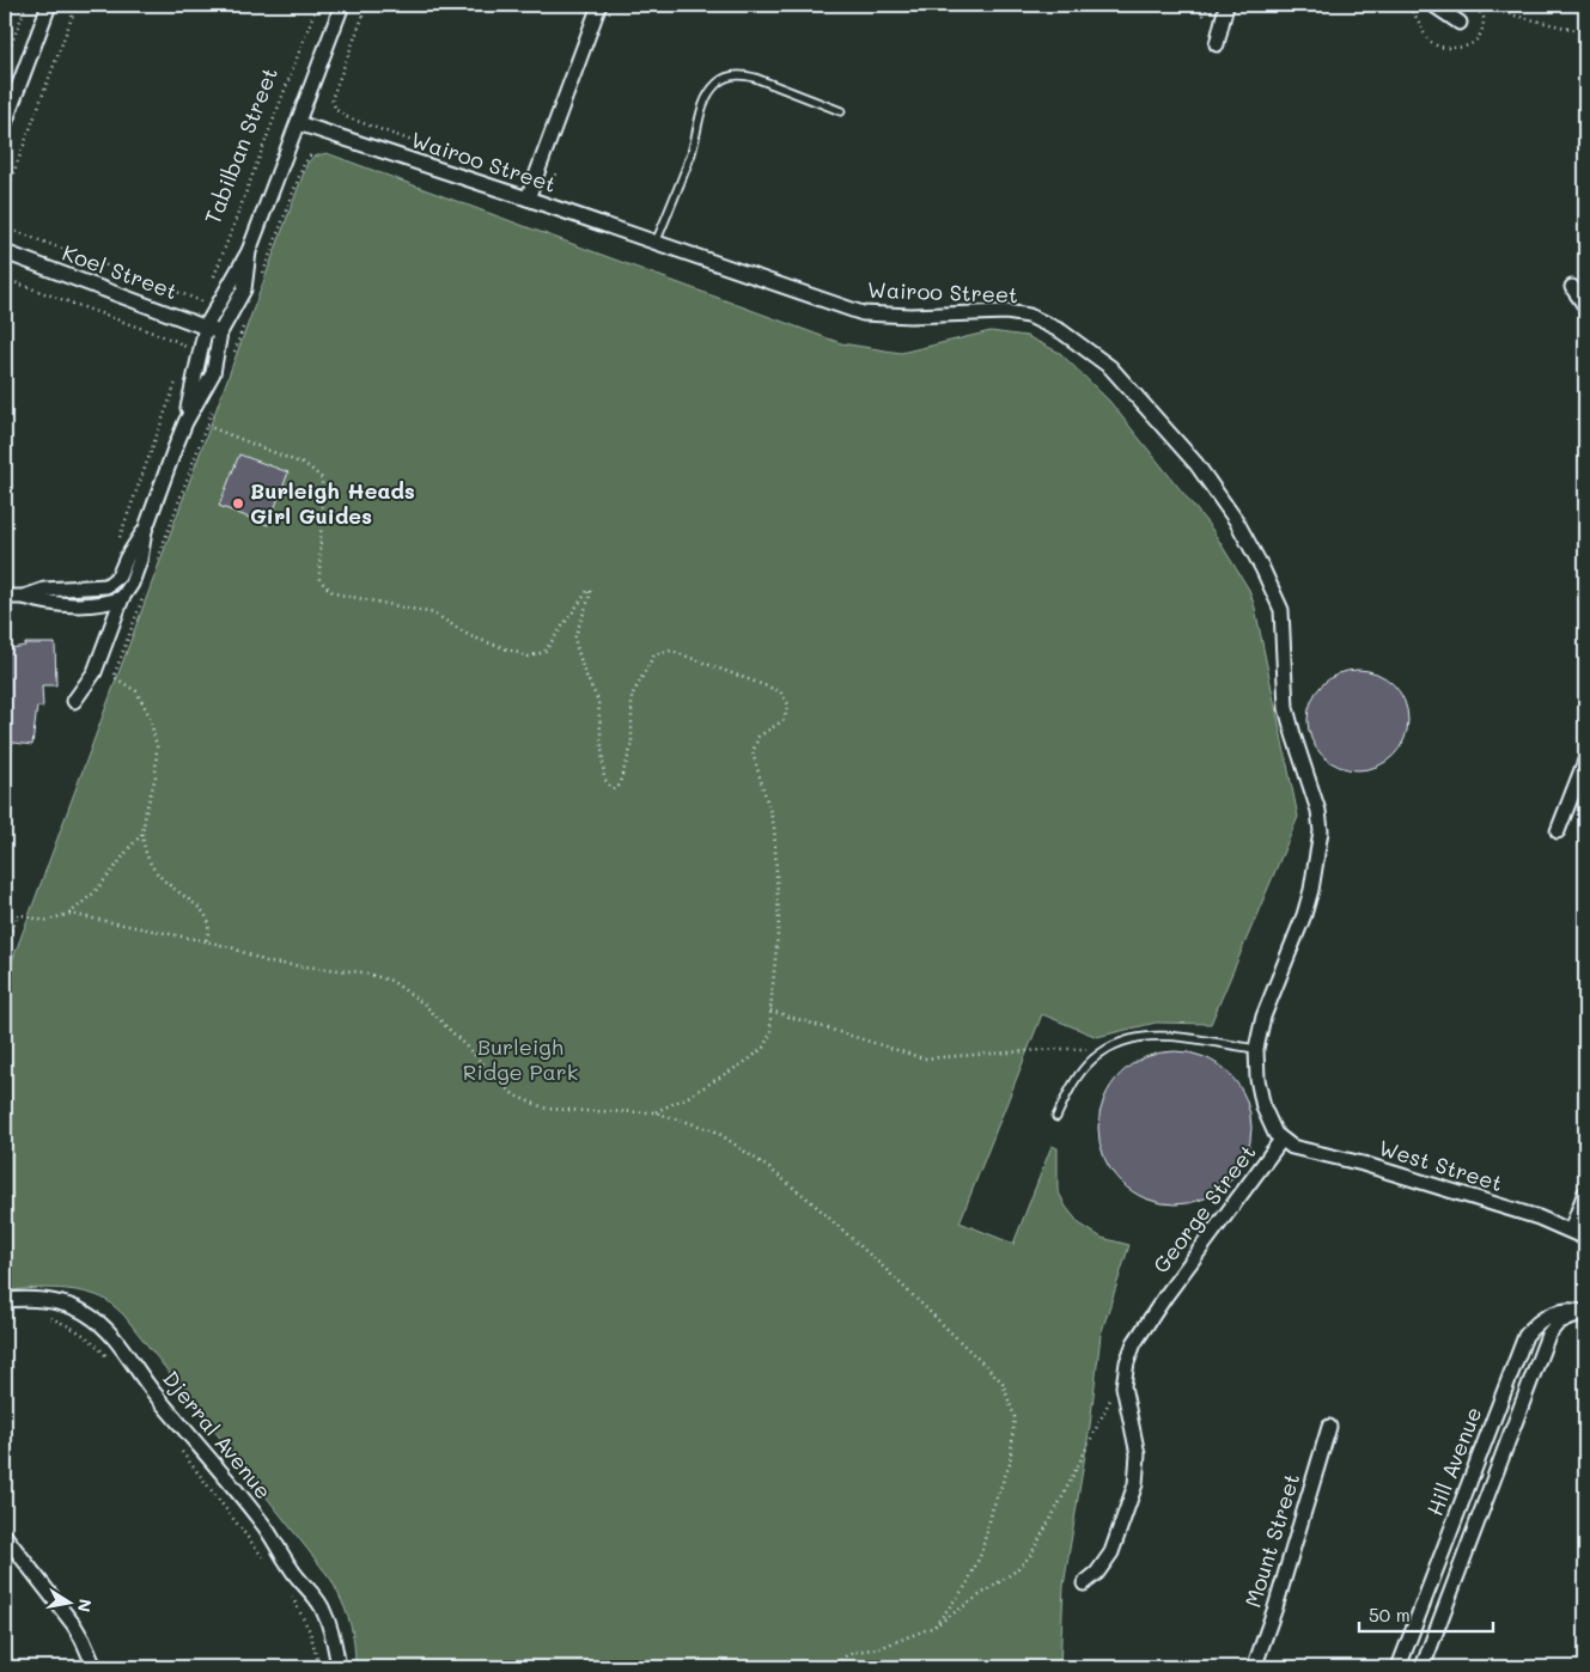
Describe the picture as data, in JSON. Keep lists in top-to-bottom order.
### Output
{
  "streets": {
    "street": [
      "Tabilban Street",
      "Wairoo Street",
      "Koel Street",
      "West Street",
      "George Street",
      "Djerral Avenue",
      "Hill Avenue",
      "Mount Street"
    ]
  },
  "crossings": [
    ["Tabilban Street", "Wairoo Street"],
    ["Tabilban Street", "Koel Street"],
    ["Wairoo Street", "George Street"],
    ["West Street", "George Street"]
  ],
  "parks": ["Burleigh Ridge Park"],
  "places": ["Burleigh Heads Girl Guides"],
  "scale_bar": "50 m",
  "north": "right"
}
